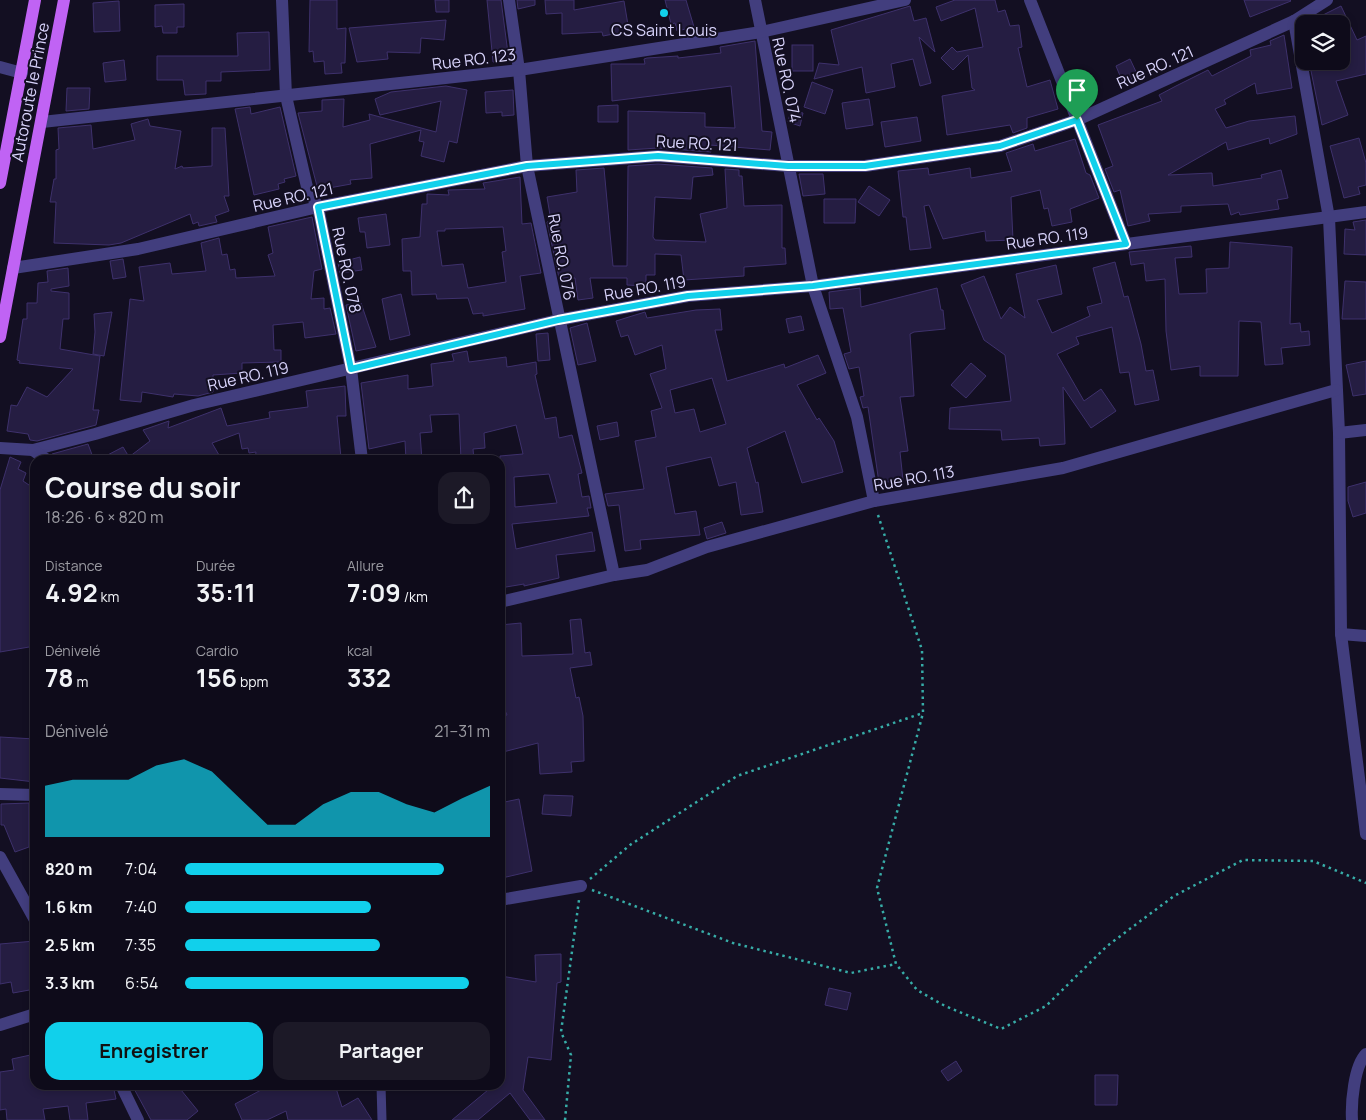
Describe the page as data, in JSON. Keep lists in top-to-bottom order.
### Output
{
  "streets": {
    "main road": ["Autoroute le Prince"],
    "street": [
      "Rue RO. 123",
      "Rue RO. 121",
      "Rue RO. 074",
      "Rue RO. 119",
      "Rue RO. 076",
      "Rue RO. 078",
      "Rue RO. 113"
    ]
  },
  "crossings": [
    ["Rue RO. 123", "Rue RO. 074"],
    ["Rue RO. 123", "Autoroute le Prince"],
    ["Rue RO. 123", "Rue RO. 076"],
    ["Rue RO. 123", "Rue RO. 078"],
    ["Rue RO. 121", "Rue RO. 074"],
    ["Rue RO. 121", "Autoroute le Prince"],
    ["Rue RO. 121", "Rue RO. 076"],
    ["Rue RO. 121", "Rue RO. 078"],
    ["Rue RO. 074", "Rue RO. 119"],
    ["Rue RO. 074", "Rue RO. 113"],
    ["Rue RO. 119", "Rue RO. 076"],
    ["Rue RO. 119", "Rue RO. 078"],
    ["Rue RO. 076", "Rue RO. 113"]
  ],
  "places": ["CS Saint Louis"],
  "page": {
    "heading": ["Course du soir", "18:26 · 6 × 820 m"],
    "stats": [
      ["Distance", "4.92 km"],
      ["Durée", "35:11"],
      ["Allure", "7:09 /km"],
      ["Dénivelé", "78 m"],
      ["Cardio", "156 bpm"],
      ["kcal", "332"]
    ],
    "chart": ["Dénivelé", "21–31 m"],
    "list": [
      {
        "name": "820 m",
        "note": "7:04"
      },
      {
        "name": "1.6 km",
        "note": "7:40"
      },
      {
        "name": "2.5 km",
        "note": "7:35"
      },
      {
        "name": "3.3 km",
        "note": "6:54"
      }
    ],
    "buttons": ["Enregistrer", "Partager"]
  }
}
